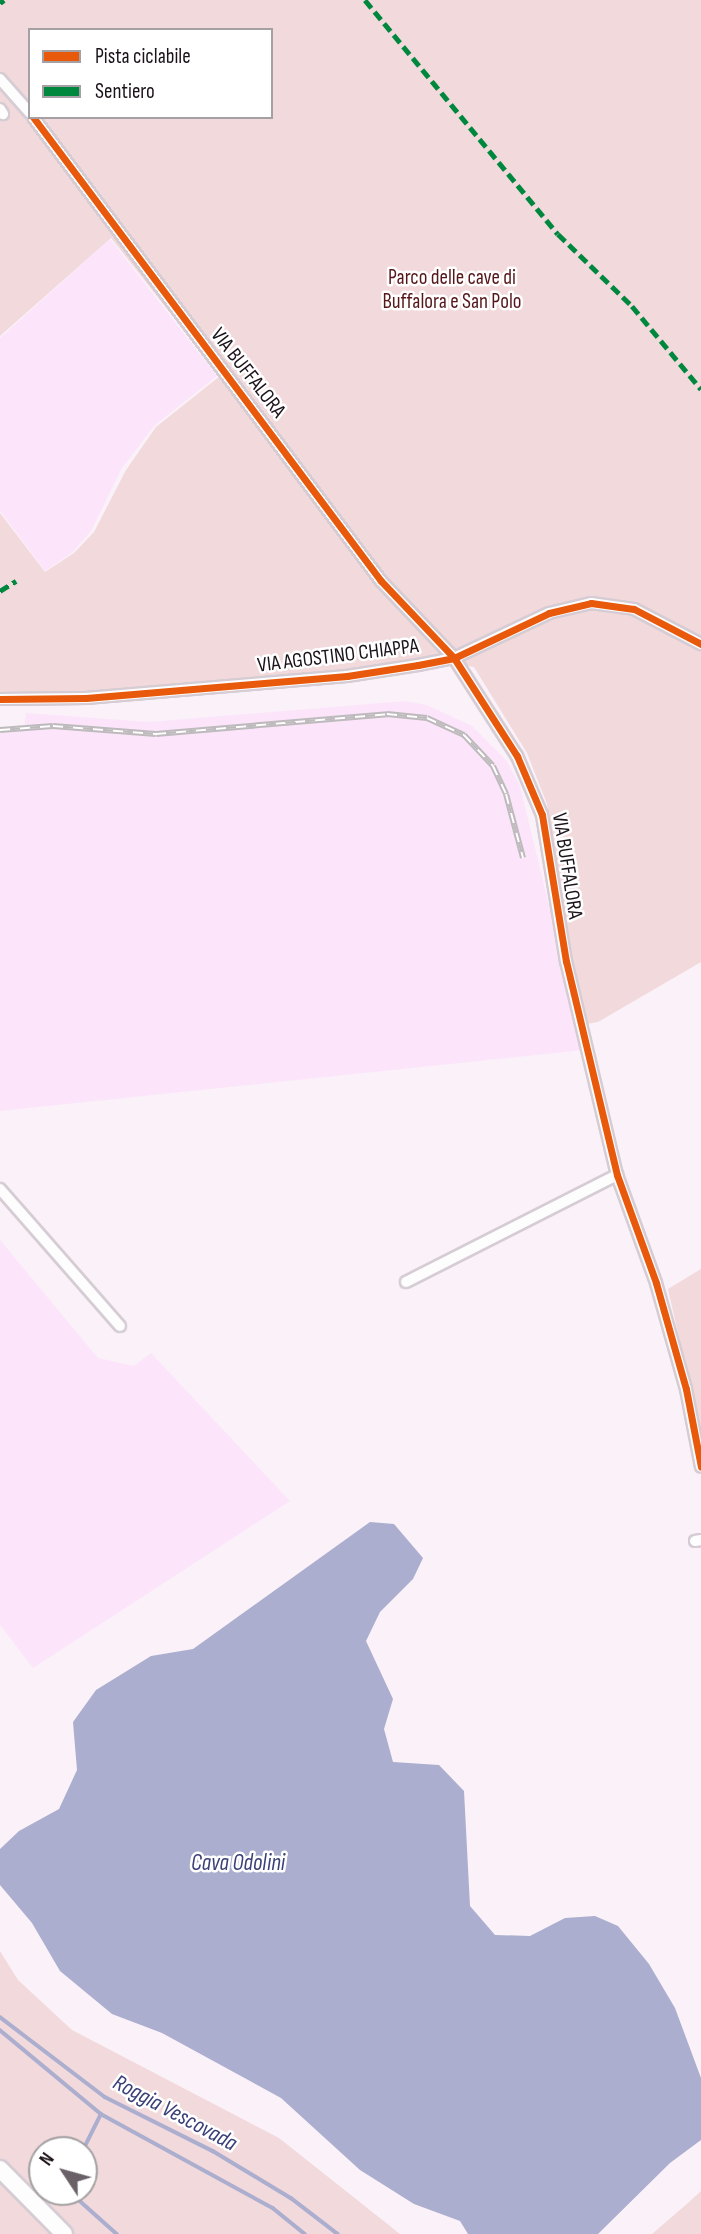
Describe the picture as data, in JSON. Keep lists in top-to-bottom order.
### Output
{
  "streets": {
    "street": ["VIA BUFFALORA", "VIA AGOSTINO CHIAPPA"]
  },
  "crossings": [
    ["VIA BUFFALORA", "VIA AGOSTINO CHIAPPA"]
  ],
  "water": ["Cava Odolini", "Roggia Vescovada"],
  "parks": ["Parco delle cave di Buffalora e San Polo"],
  "legend": ["Pista ciclabile", "Sentiero"],
  "north": "top left"
}
